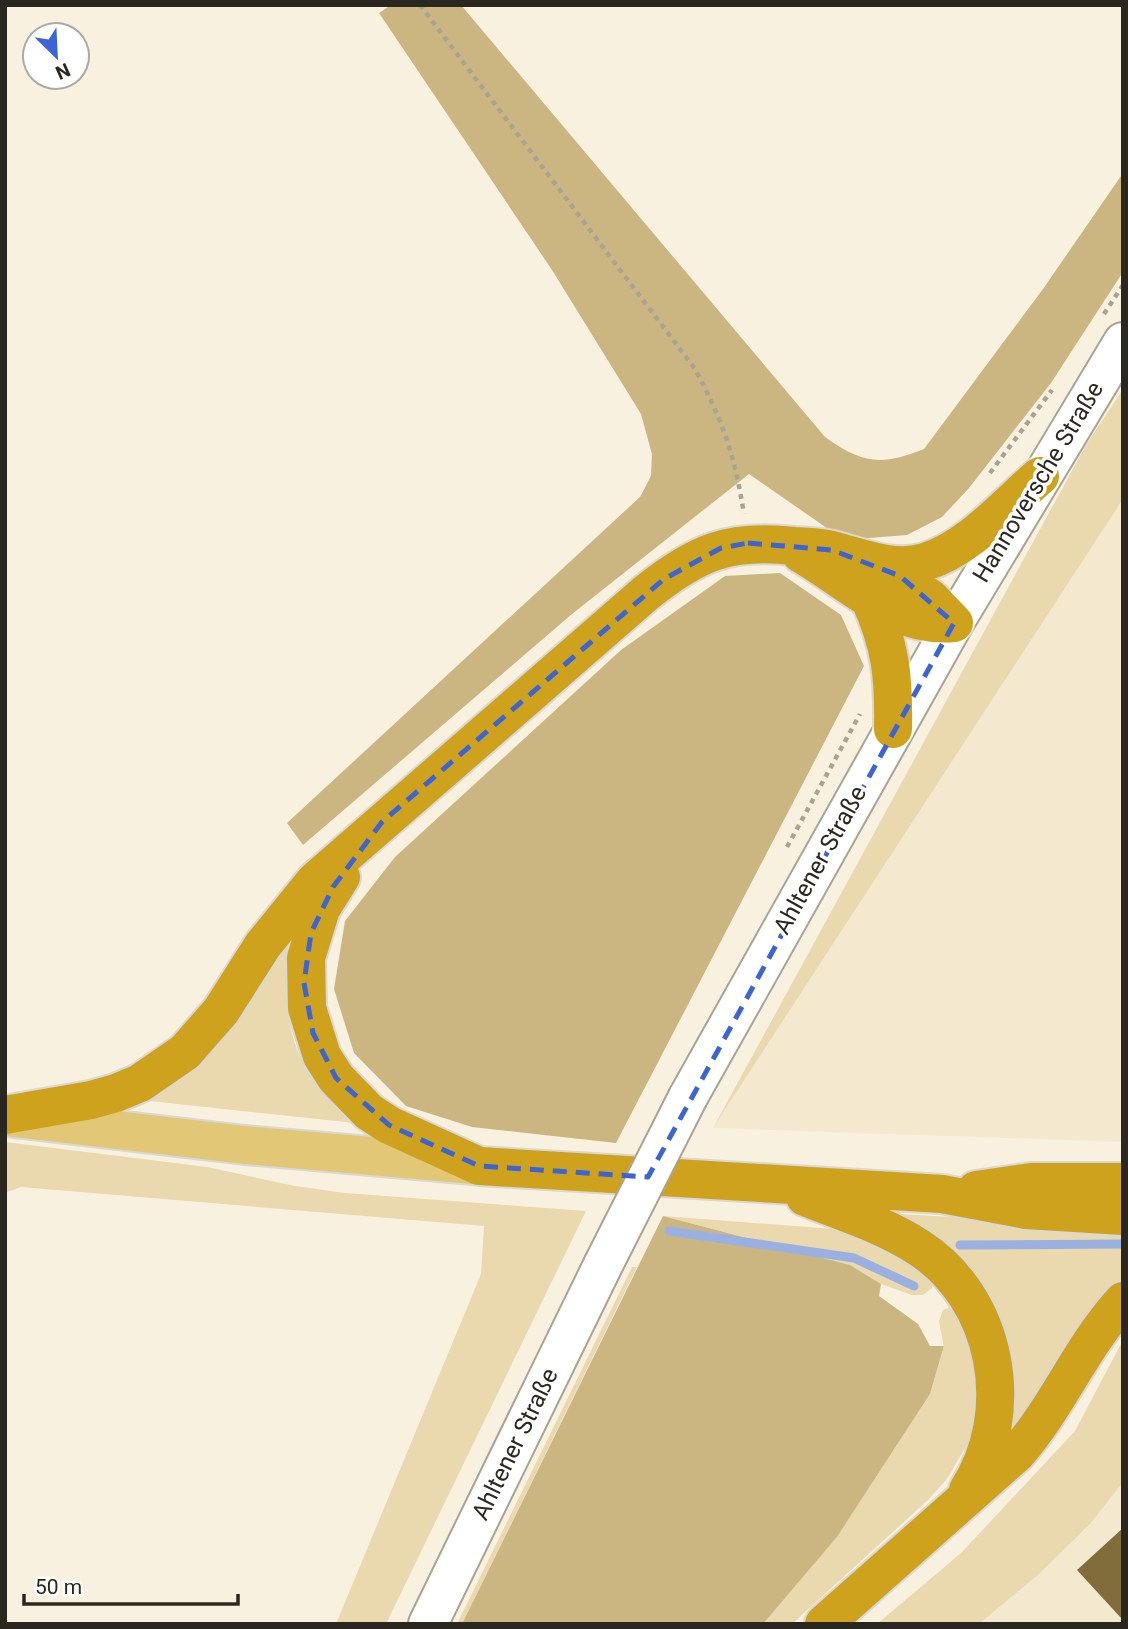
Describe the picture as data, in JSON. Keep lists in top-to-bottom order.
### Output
{
  "streets": {
    "main road": ["Hannoversche Straße", "Ahltener Straße"]
  },
  "crossings": [
    ["Hannoversche Straße", "Ahltener Straße"]
  ],
  "scale_bar": "50 m",
  "north": "bottom right"
}
